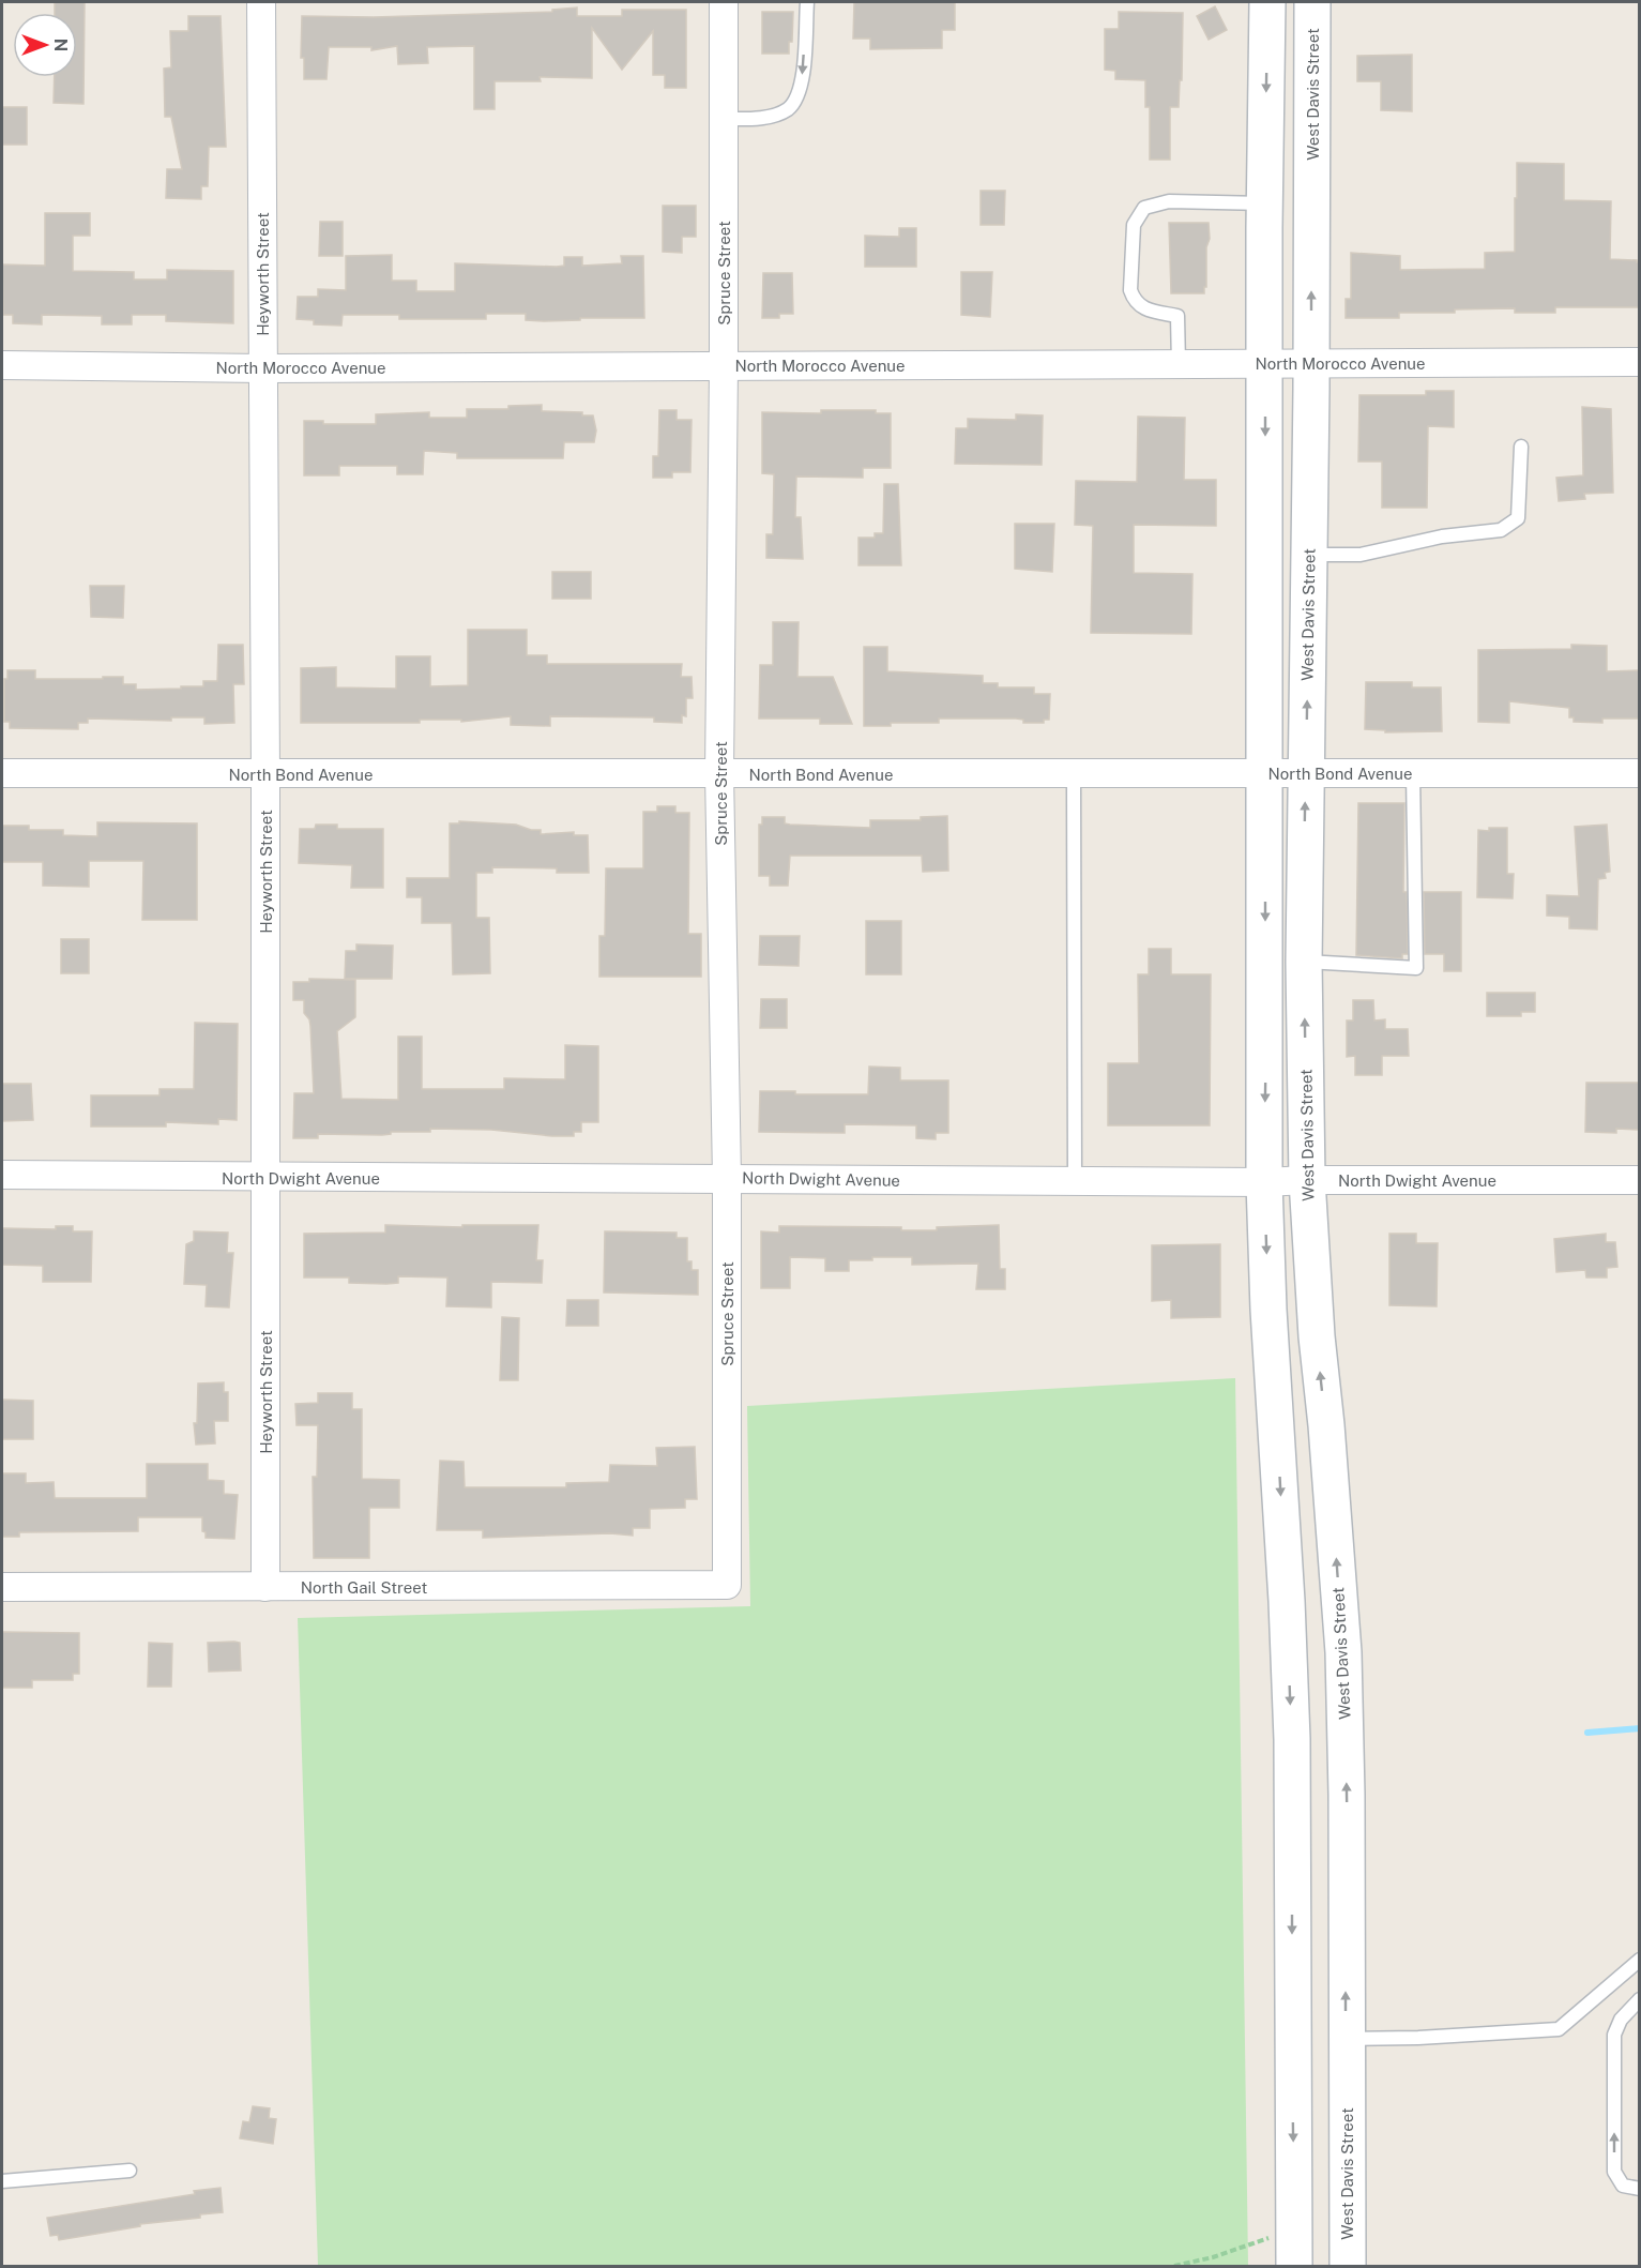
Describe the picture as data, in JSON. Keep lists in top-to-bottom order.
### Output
{
  "streets": {
    "main road": ["West Davis Street"],
    "street": [
      "Spruce Street",
      "Heyworth Street",
      "North Morocco Avenue",
      "North Bond Avenue",
      "North Dwight Avenue",
      "North Gail Street"
    ]
  },
  "crossings": [
    ["West Davis Street", "North Morocco Avenue"],
    ["West Davis Street", "North Bond Avenue"],
    ["West Davis Street", "North Dwight Avenue"],
    ["Spruce Street", "North Morocco Avenue"],
    ["Spruce Street", "North Bond Avenue"],
    ["Spruce Street", "North Dwight Avenue"],
    ["Spruce Street", "North Gail Street"],
    ["Heyworth Street", "North Morocco Avenue"],
    ["Heyworth Street", "North Bond Avenue"],
    ["Heyworth Street", "North Dwight Avenue"],
    ["Heyworth Street", "North Gail Street"]
  ],
  "north": "right"
}
